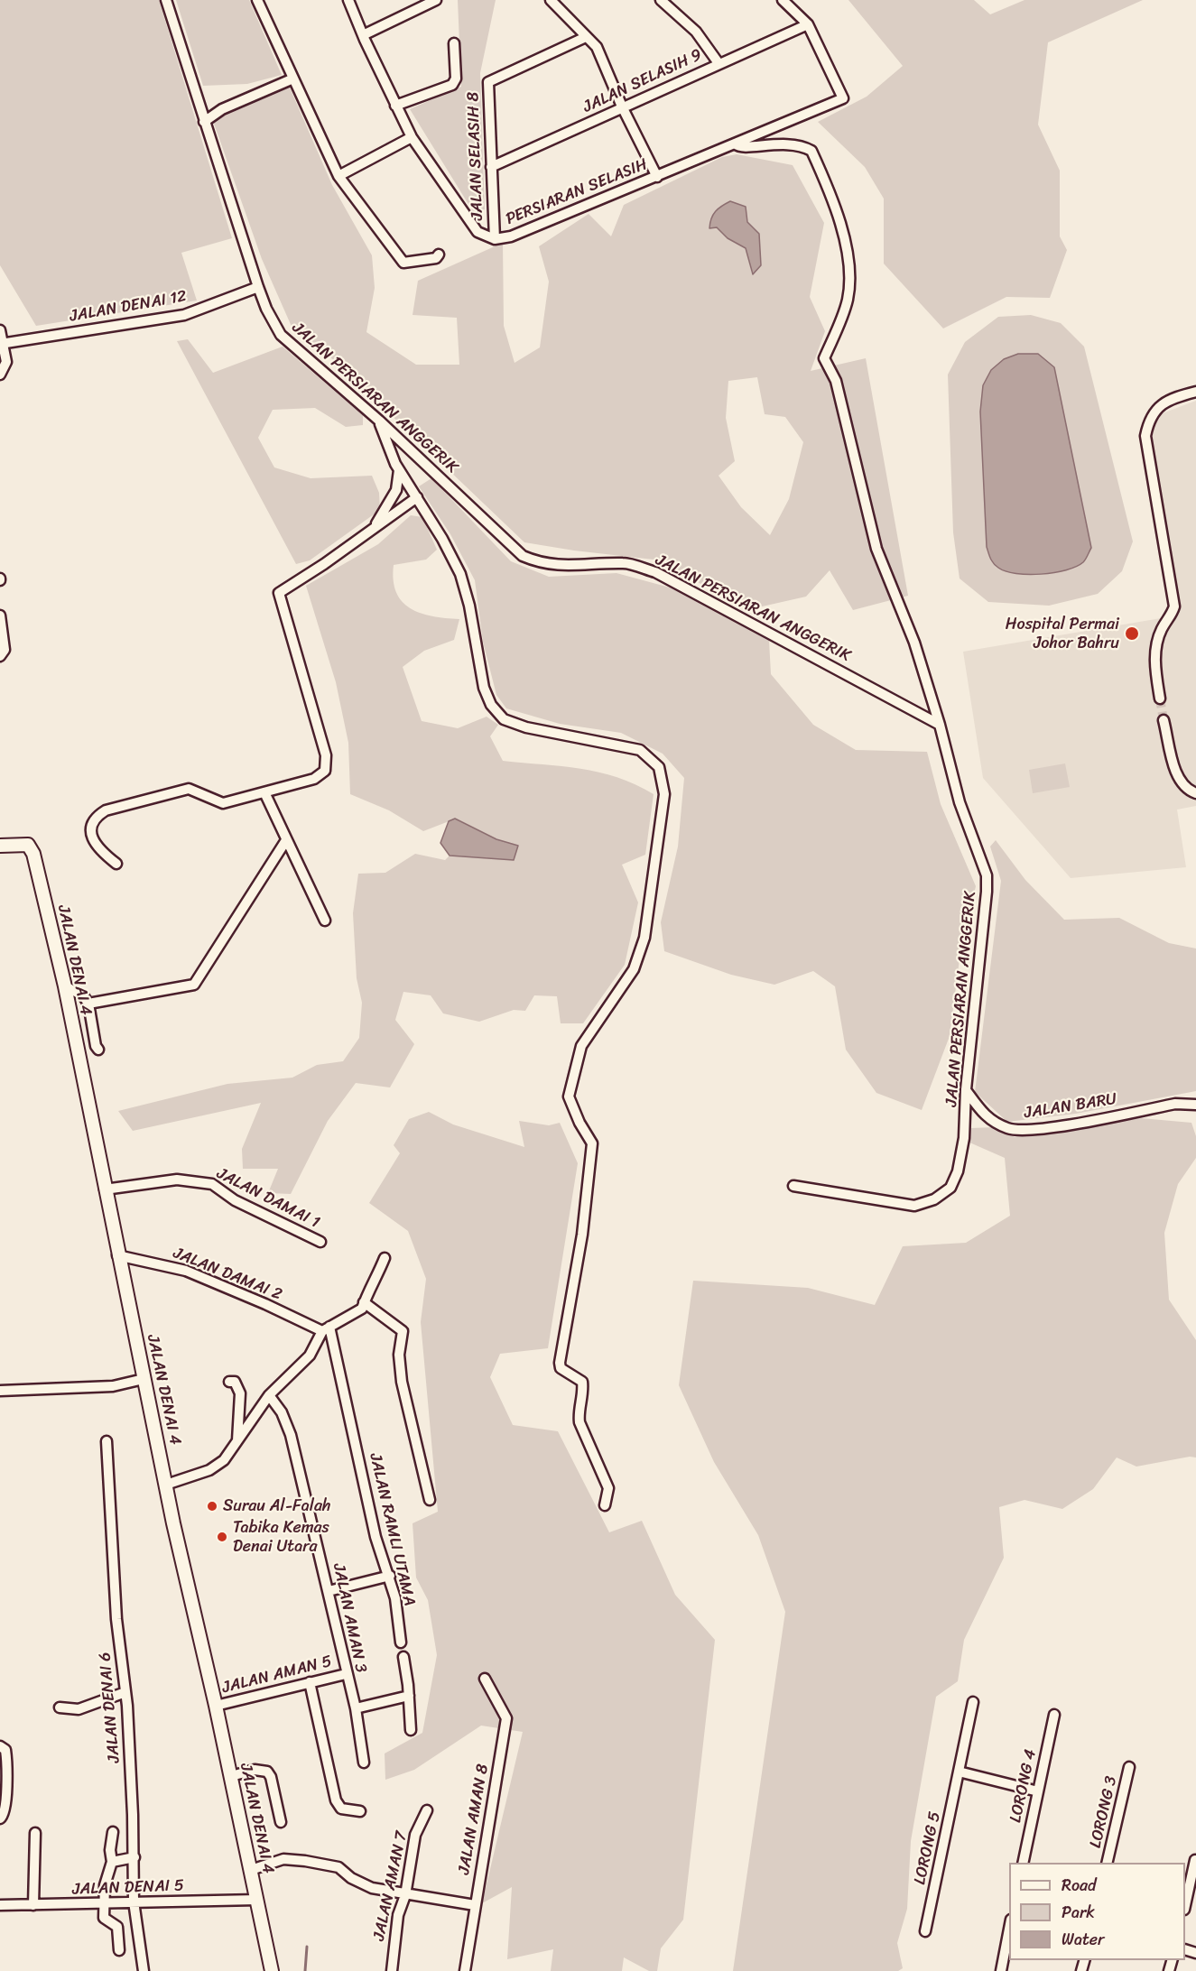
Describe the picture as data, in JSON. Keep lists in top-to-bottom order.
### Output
{
  "streets": {
    "street": [
      "JALAN SELASIH 9",
      "JALAN SELASIH 8",
      "PERSIARAN SELASIH",
      "JALAN DENAI 12",
      "JALAN PERSIARAN ANGGERIK",
      "JALAN DENAI 4",
      "JALAN BARU",
      "JALAN DAMAI 1",
      "JALAN DAMAI 2",
      "JALAN RAMLI UTAMA",
      "JALAN AMAN 3",
      "JALAN AMAN 5",
      "JALAN DENAI 6",
      "LORONG 4",
      "LORONG 3",
      "JALAN AMAN 8",
      "LORONG 5",
      "JALAN AMAN 7",
      "JALAN DENAI 5"
    ]
  },
  "crossings": [
    ["JALAN SELASIH 9", "JALAN SELASIH 8"],
    ["JALAN SELASIH 9", "PERSIARAN SELASIH"],
    ["JALAN SELASIH 8", "PERSIARAN SELASIH"],
    ["JALAN DENAI 12", "JALAN PERSIARAN ANGGERIK"],
    ["JALAN PERSIARAN ANGGERIK", "JALAN BARU"],
    ["JALAN DENAI 4", "JALAN DAMAI 1"],
    ["JALAN DENAI 4", "JALAN DAMAI 2"],
    ["JALAN DENAI 4", "JALAN AMAN 5"],
    ["JALAN DENAI 4", "JALAN DENAI 5"],
    ["JALAN DAMAI 2", "JALAN RAMLI UTAMA"],
    ["JALAN AMAN 3", "JALAN AMAN 5"],
    ["JALAN DENAI 6", "JALAN DENAI 5"]
  ],
  "places": ["Hospital Permai Johor Bahru", "Surau Al-Falah", "Tabika Kemas Denai Utara"],
  "legend": ["Road", "Park", "Water"]
}
